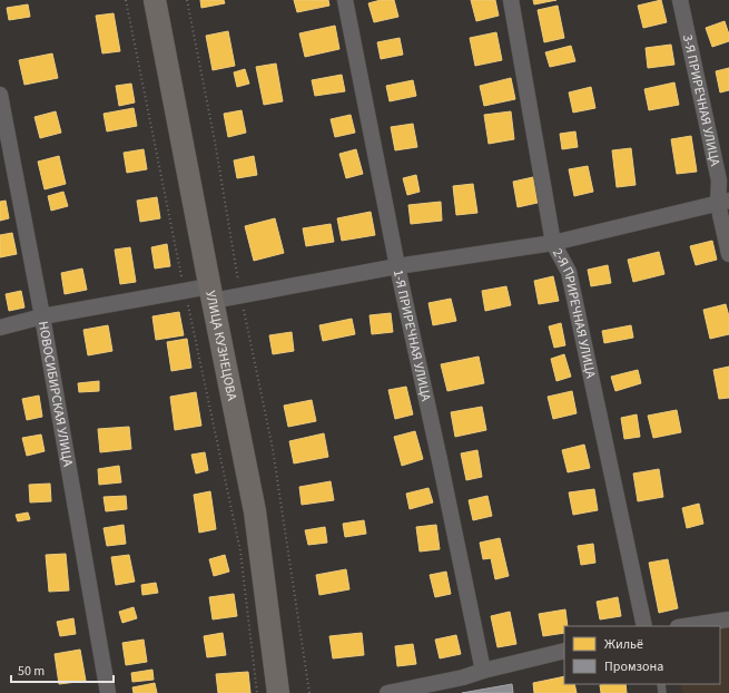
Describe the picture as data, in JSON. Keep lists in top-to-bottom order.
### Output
{
  "streets": {
    "main road": ["УЛИЦА КУЗНЕЦОВА"],
    "street": [
      "3-Я ПРИРЕЧНАЯ УЛИЦА",
      "2-Я ПРИРЕЧНАЯ УЛИЦА",
      "1-Я ПРИРЕЧНАЯ УЛИЦА",
      "НОВОСИБИРСКАЯ УЛИЦА"
    ]
  },
  "legend": ["Жильё", "Промзона"],
  "scale_bar": "50 m"
}
